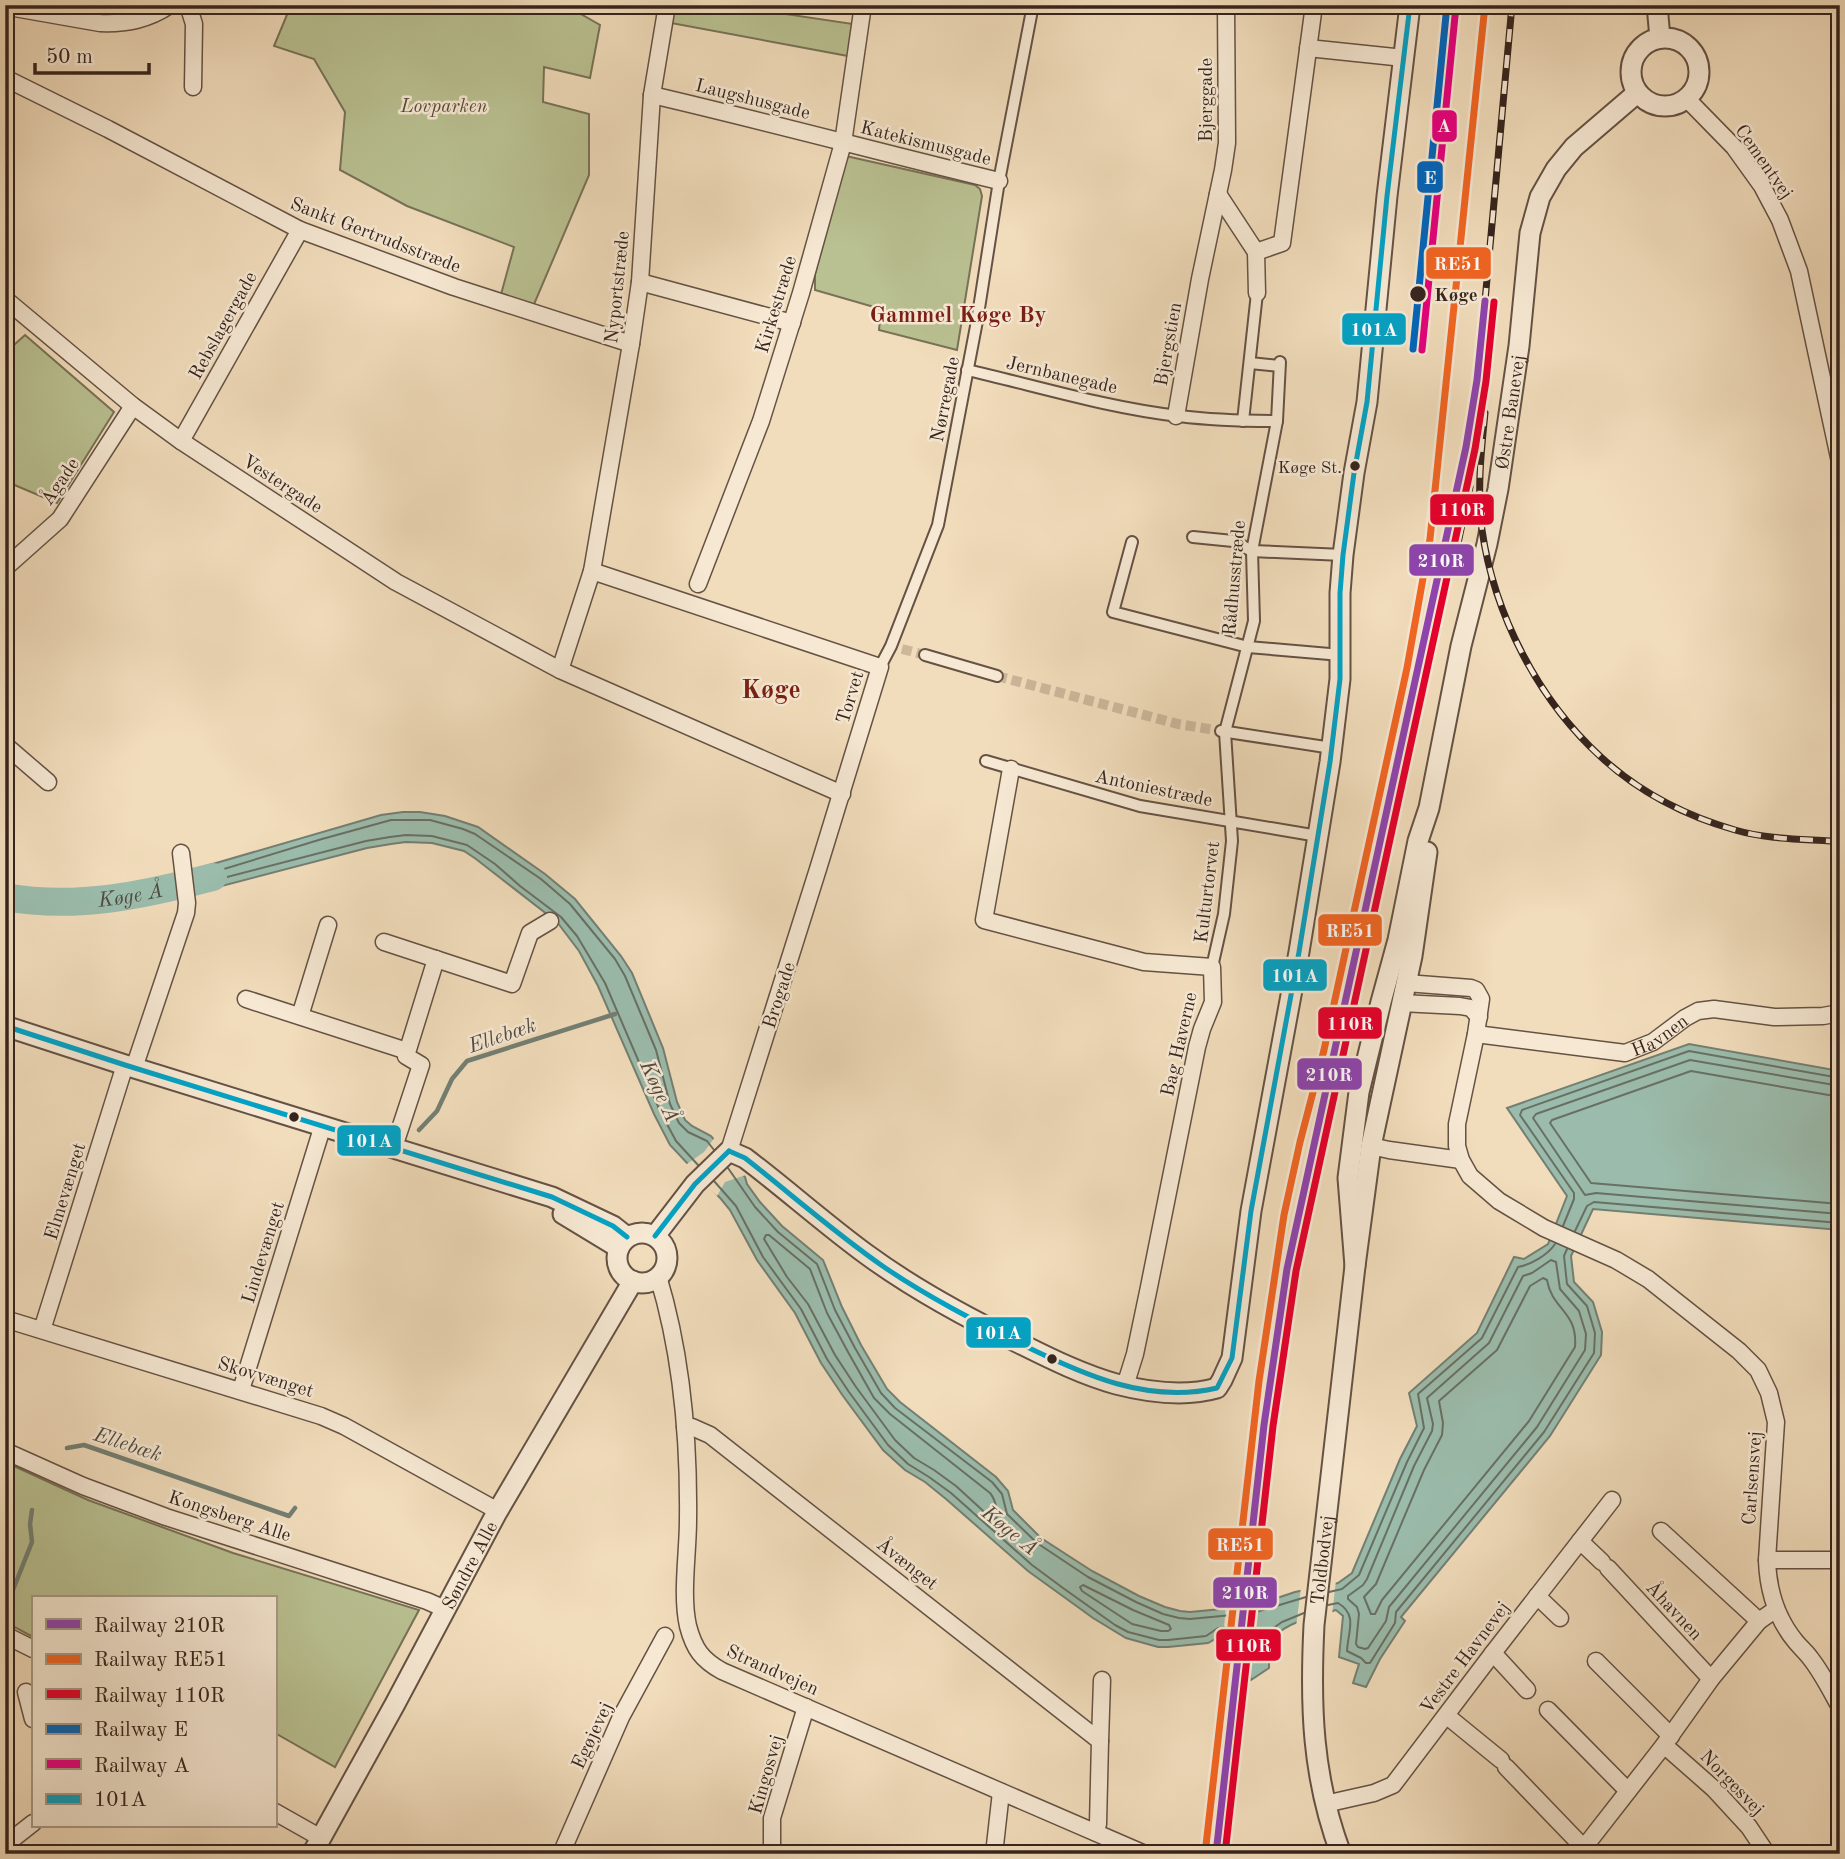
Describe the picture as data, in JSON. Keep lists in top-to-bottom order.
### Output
{
  "streets": {
    "street": [
      "Laugshusgade",
      "Bjerggade",
      "Katekismusgade",
      "Cementvej",
      "Sankt Gertrudsstræde",
      "Nyportstræde",
      "Kirkestræde",
      "Rebslagergade",
      "Bjergstien",
      "Jernbanegade",
      "Nørregade",
      "Østre Banevej",
      "Ågade",
      "Vestergade",
      "Rådhusstræde",
      "Torvet",
      "Antoniestræde",
      "Kulturtorvet",
      "Brogade",
      "Havnen",
      "Bag Haverne",
      "Elmevænget",
      "Lindevænget",
      "Skovvænget",
      "Carlsensvej",
      "Kongsberg Alle",
      "Toldbodvej",
      "Åvænget",
      "Søndre Alle",
      "Åhavnen",
      "Vestre Havnevej",
      "Strandvejen",
      "Egøjevej",
      "Kingosvej",
      "Norgesvej"
    ]
  },
  "crossings": [
    ["Laugshusgade", "Katekismusgade"],
    ["Laugshusgade", "Nyportstræde"],
    ["Laugshusgade", "Kirkestræde"],
    ["Bjerggade", "Bjergstien"],
    ["Katekismusgade", "Kirkestræde"],
    ["Katekismusgade", "Nørregade"],
    ["Cementvej", "Østre Banevej"],
    ["Sankt Gertrudsstræde", "Nyportstræde"],
    ["Sankt Gertrudsstræde", "Rebslagergade"],
    ["Nyportstræde", "Torvet"],
    ["Kirkestræde", "Torvet"],
    ["Rebslagergade", "Vestergade"],
    ["Bjergstien", "Jernbanegade"],
    ["Jernbanegade", "Nørregade"],
    ["Jernbanegade", "Rådhusstræde"],
    ["Nørregade", "Torvet"],
    ["Østre Banevej", "Toldbodvej"],
    ["Ågade", "Vestergade"],
    ["Rådhusstræde", "Antoniestræde"],
    ["Rådhusstræde", "Kulturtorvet"],
    ["Torvet", "Brogade"],
    ["Antoniestræde", "Kulturtorvet"],
    ["Antoniestræde", "Bag Haverne"],
    ["Kulturtorvet", "Bag Haverne"],
    ["Brogade", "Søndre Alle"],
    ["Brogade", "Strandvejen"],
    ["Elmevænget", "Skovvænget"],
    ["Lindevænget", "Skovvænget"],
    ["Skovvænget", "Søndre Alle"],
    ["Kongsberg Alle", "Søndre Alle"],
    ["Toldbodvej", "Vestre Havnevej"],
    ["Åvænget", "Strandvejen"],
    ["Søndre Alle", "Strandvejen"],
    ["Åhavnen", "Vestre Havnevej"],
    ["Strandvejen", "Kingosvej"]
  ],
  "districts": ["Gammel Køge By", "Køge"],
  "water": ["Køge Å", "Ellebæk"],
  "parks": ["Lovparken"],
  "places": ["Køge", "Køge St."],
  "lines": [
    "rail line RE51",
    "rail line E",
    "transit line 101A",
    "rail line A",
    "rail line 210R",
    "rail line 110R"
  ],
  "legend": [
    "Railway 210R",
    "Railway RE51",
    "Railway 110R",
    "Railway E",
    "Railway A",
    "101A"
  ],
  "scale_bar": "50 m"
}
